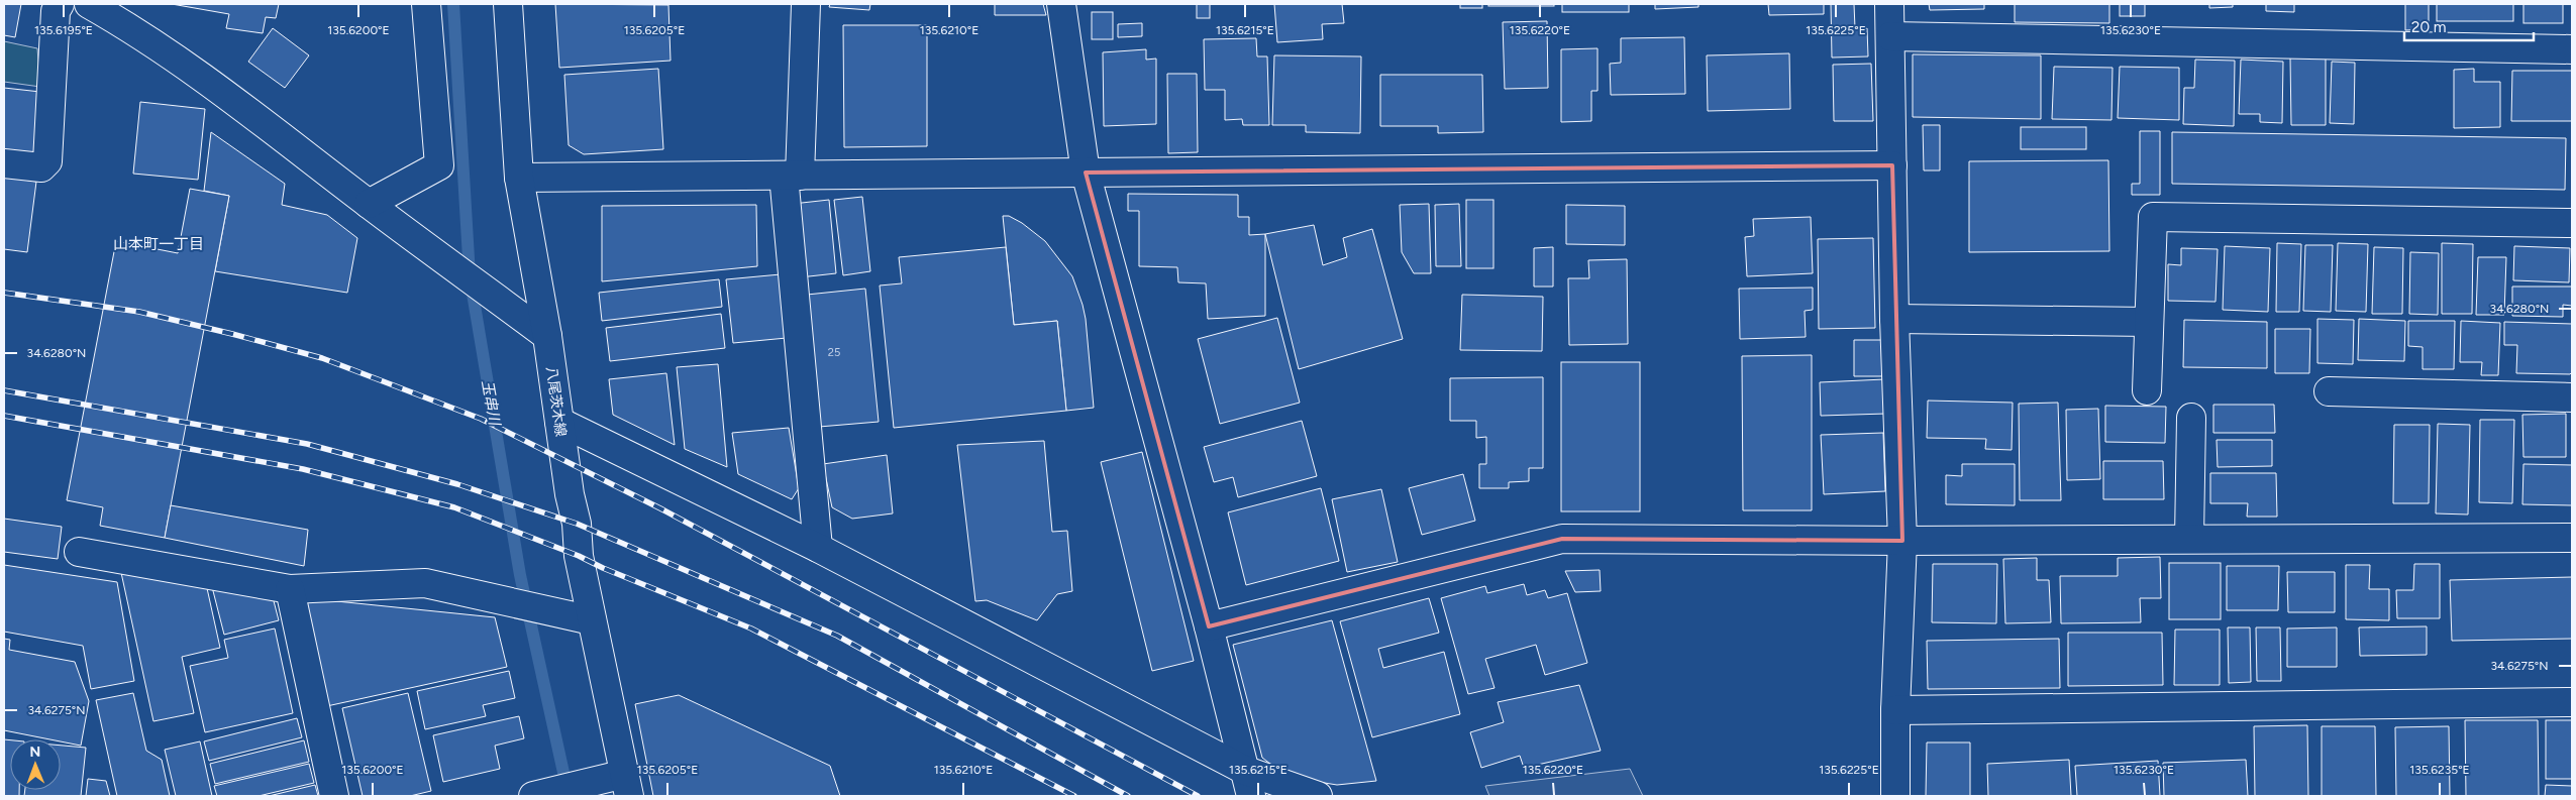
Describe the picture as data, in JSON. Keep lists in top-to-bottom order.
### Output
{
  "streets": {
    "street": ["八尾茨木線"]
  },
  "districts": ["山本町一丁目"],
  "water": ["玉串川"],
  "house_numbers": ["25"],
  "scale_bar": "20 m",
  "north": "top",
  "coordinates": [
    "135.6195°E",
    "135.6200°E",
    "135.6205°E",
    "135.6210°E",
    "135.6215°E",
    "135.6220°E",
    "135.6225°E",
    "135.6230°E",
    "34.6280°N",
    "34.6275°N",
    "135.6235°E"
  ]
}
